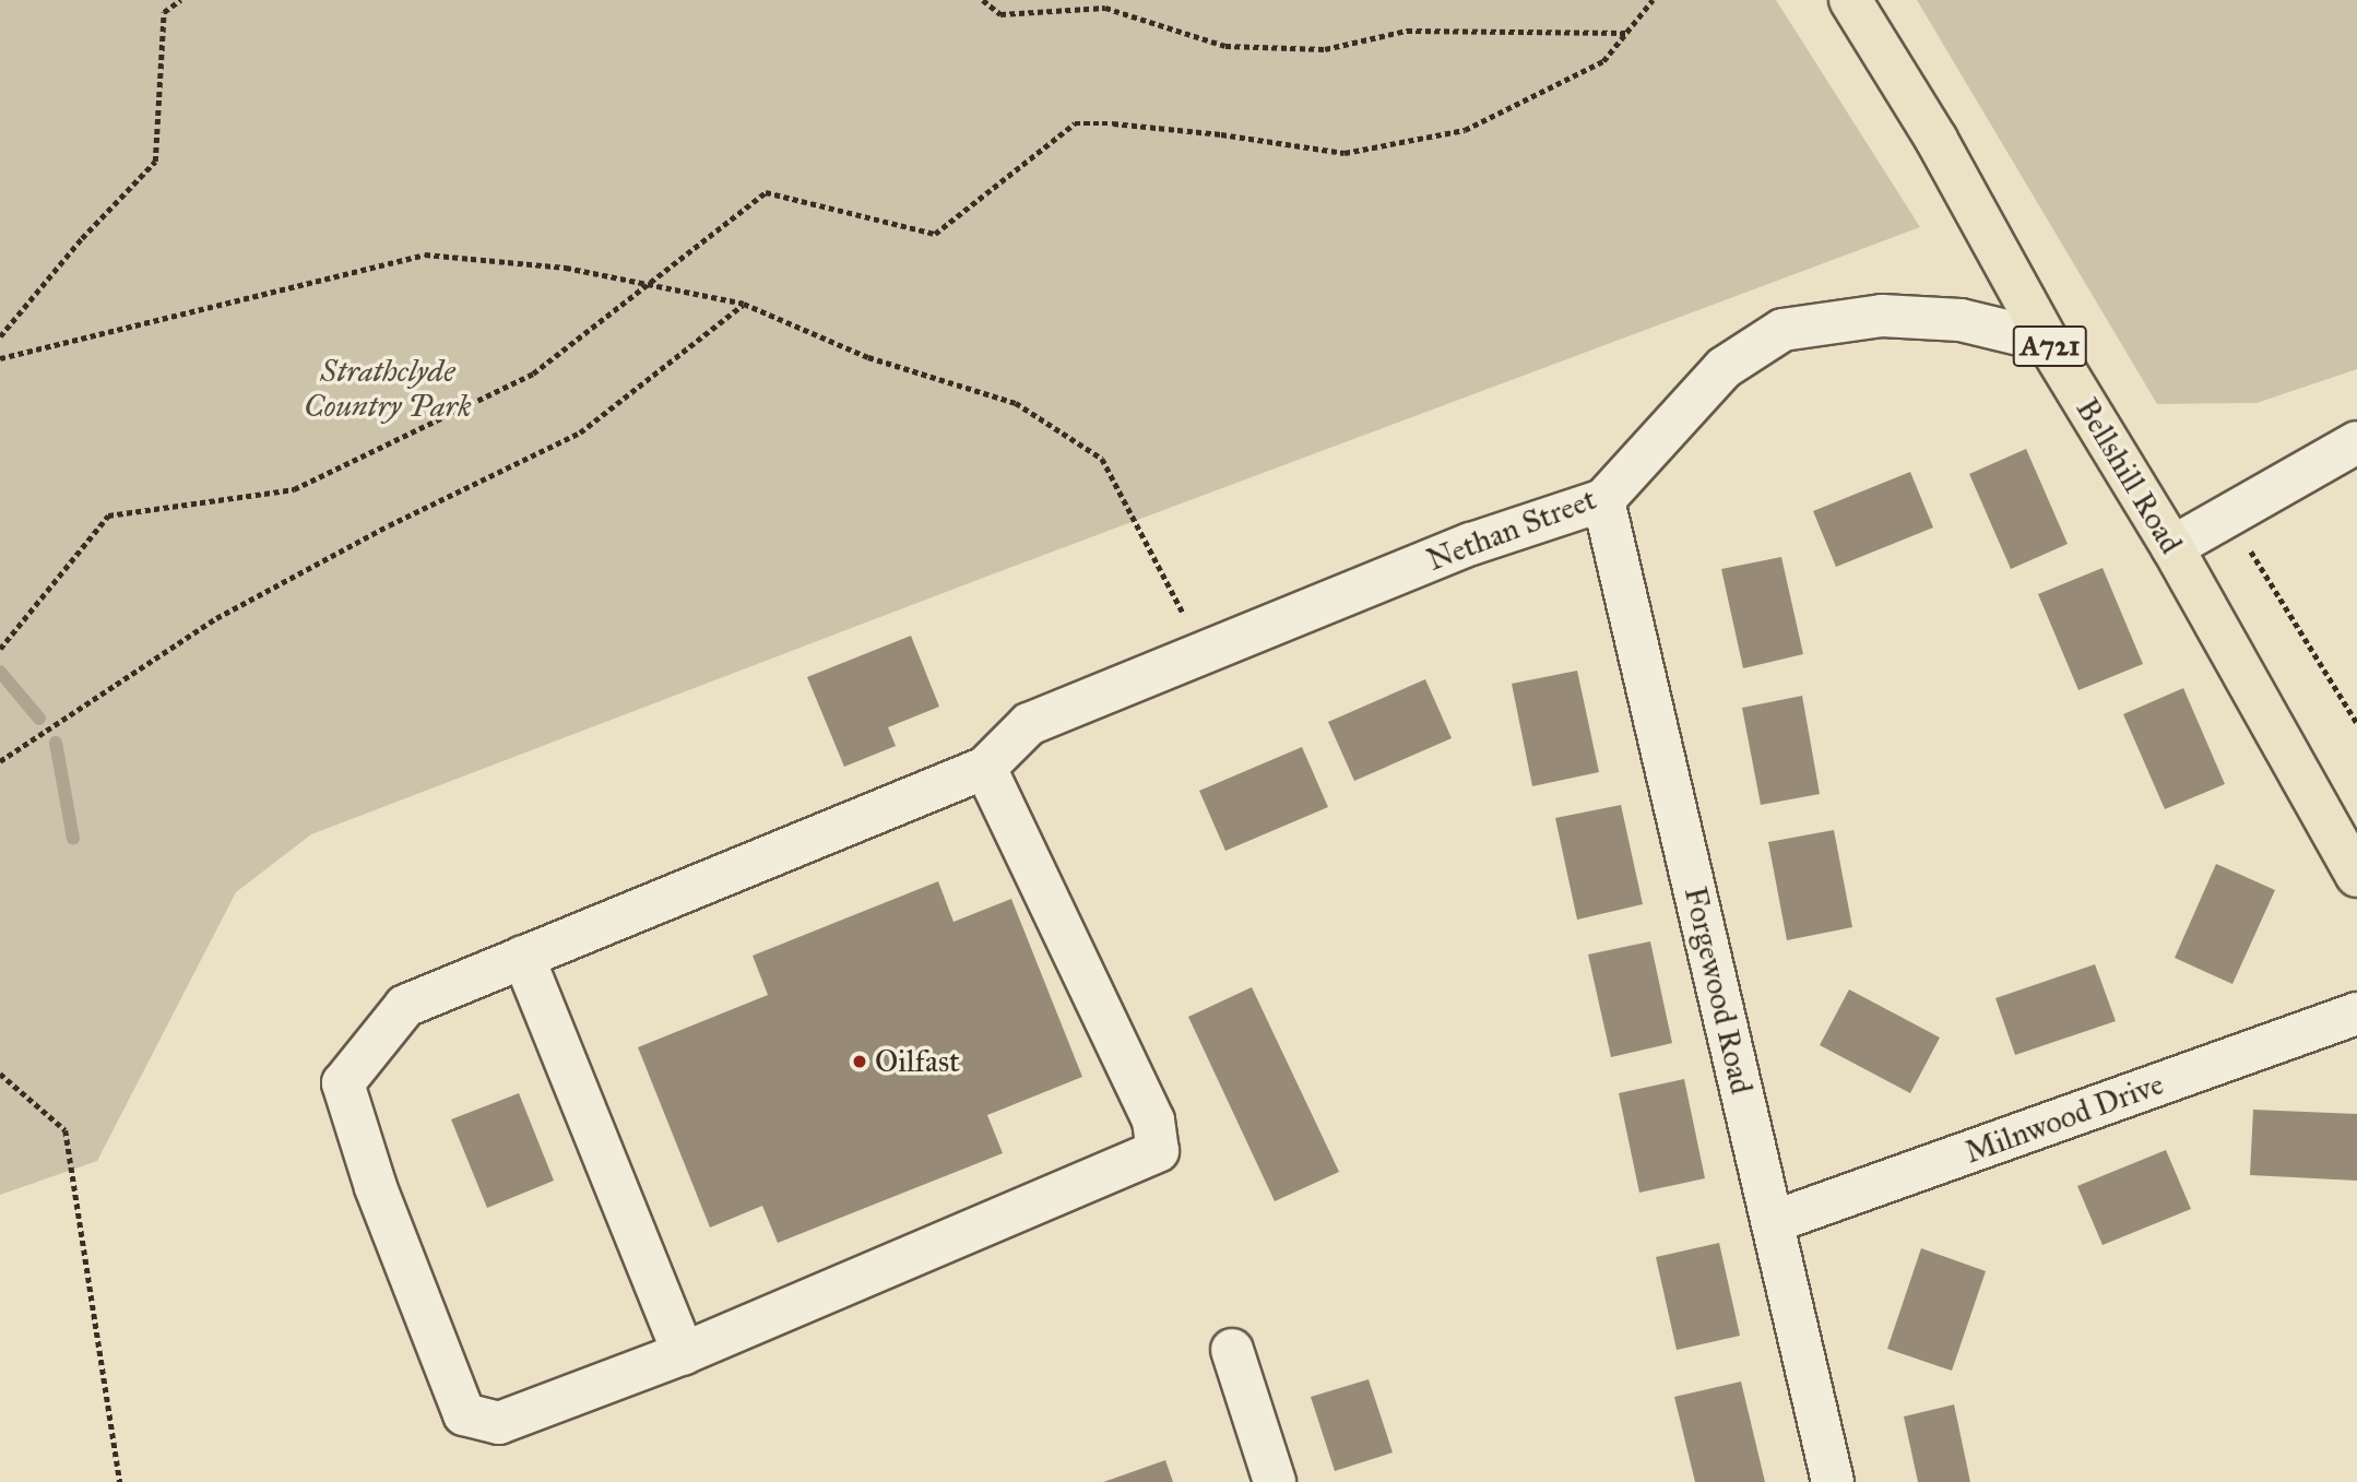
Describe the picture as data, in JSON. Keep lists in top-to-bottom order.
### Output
{
  "streets": {
    "main road": ["A721", "Bellshill Road"],
    "street": ["Nethan Street", "Forgewood Road", "Milnwood Drive"]
  },
  "crossings": [
    ["Bellshill Road", "Nethan Street"],
    ["Nethan Street", "Forgewood Road"],
    ["Forgewood Road", "Milnwood Drive"]
  ],
  "parks": ["Strathclyde Country Park"],
  "places": ["Oilfast"]
}
